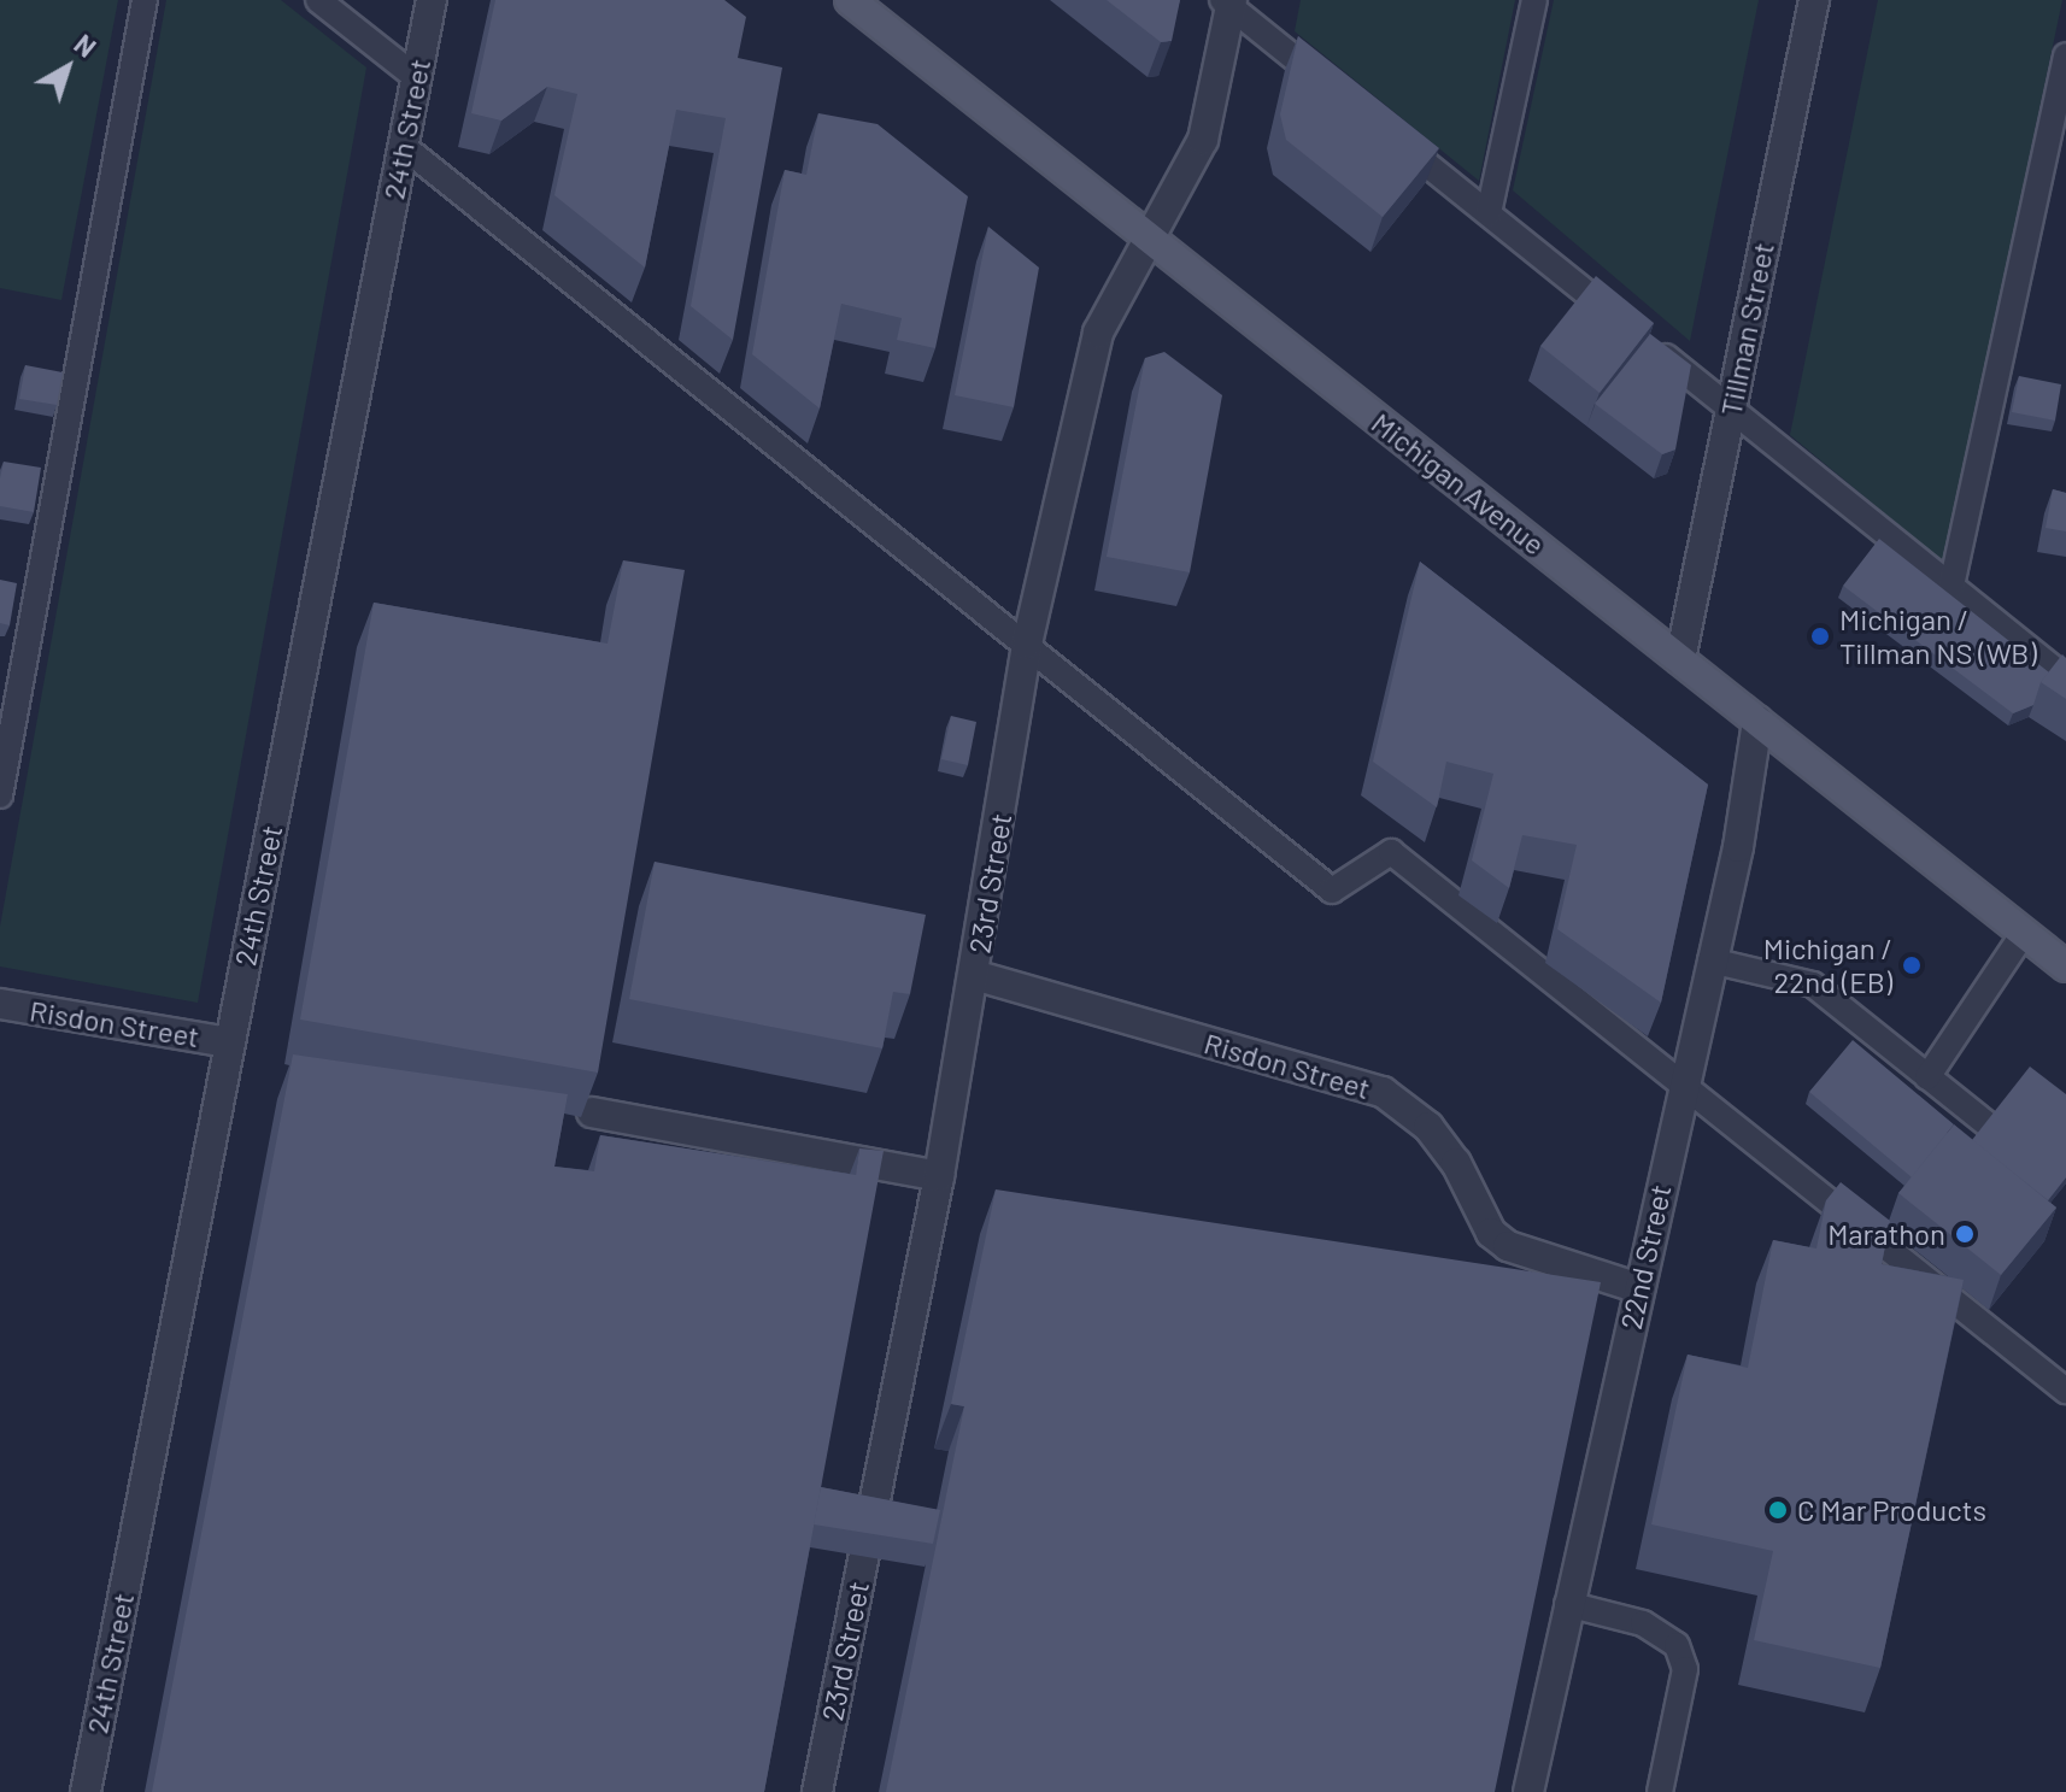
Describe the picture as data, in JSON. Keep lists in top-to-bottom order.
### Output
{
  "streets": {
    "main road": ["Michigan Avenue"],
    "street": [
      "24th Street",
      "Tillman Street",
      "23rd Street",
      "Risdon Street",
      "22nd Street"
    ]
  },
  "crossings": [
    ["24th Street", "Risdon Street"],
    ["Tillman Street", "Michigan Avenue"],
    ["Michigan Avenue", "23rd Street"],
    ["Michigan Avenue", "22nd Street"],
    ["23rd Street", "Risdon Street"],
    ["Risdon Street", "22nd Street"]
  ],
  "places": [
    "Michigan / Tillman NS (WB)",
    "Michigan / 22nd (EB)",
    "Marathon",
    "C Mar Products"
  ],
  "north": "top right"
}
